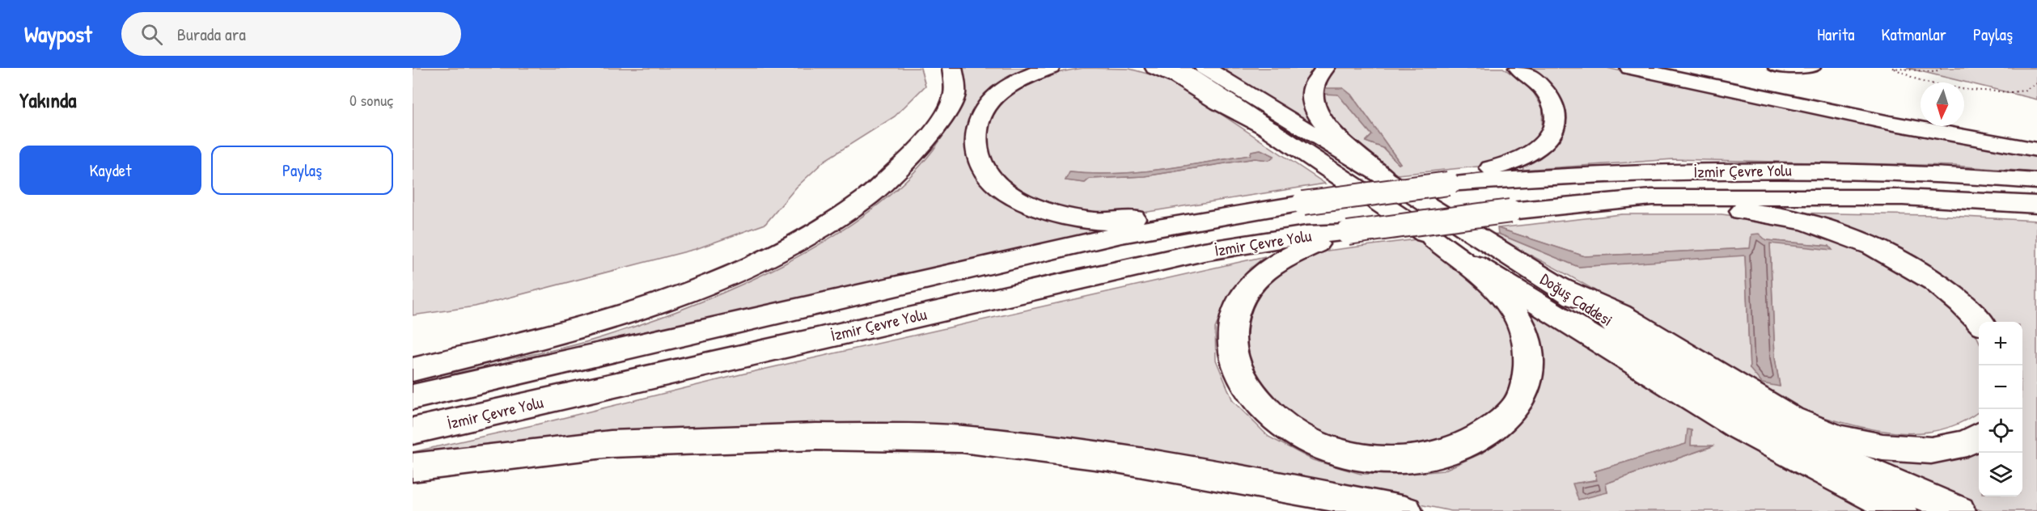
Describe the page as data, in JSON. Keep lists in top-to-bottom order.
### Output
{
  "streets": {
    "main road": ["İzmir Çevre Yolu", "Doğuş Caddesi"]
  },
  "north": "bottom",
  "page": {
    "header": "Waypost",
    "search": "Burada ara",
    "nav": ["Harita", "Katmanlar", "Paylaş"],
    "heading": ["Yakında", "0 sonuç"],
    "buttons": ["Kaydet", "Paylaş"],
    "map_buttons": ["+", "−"]
  }
}
